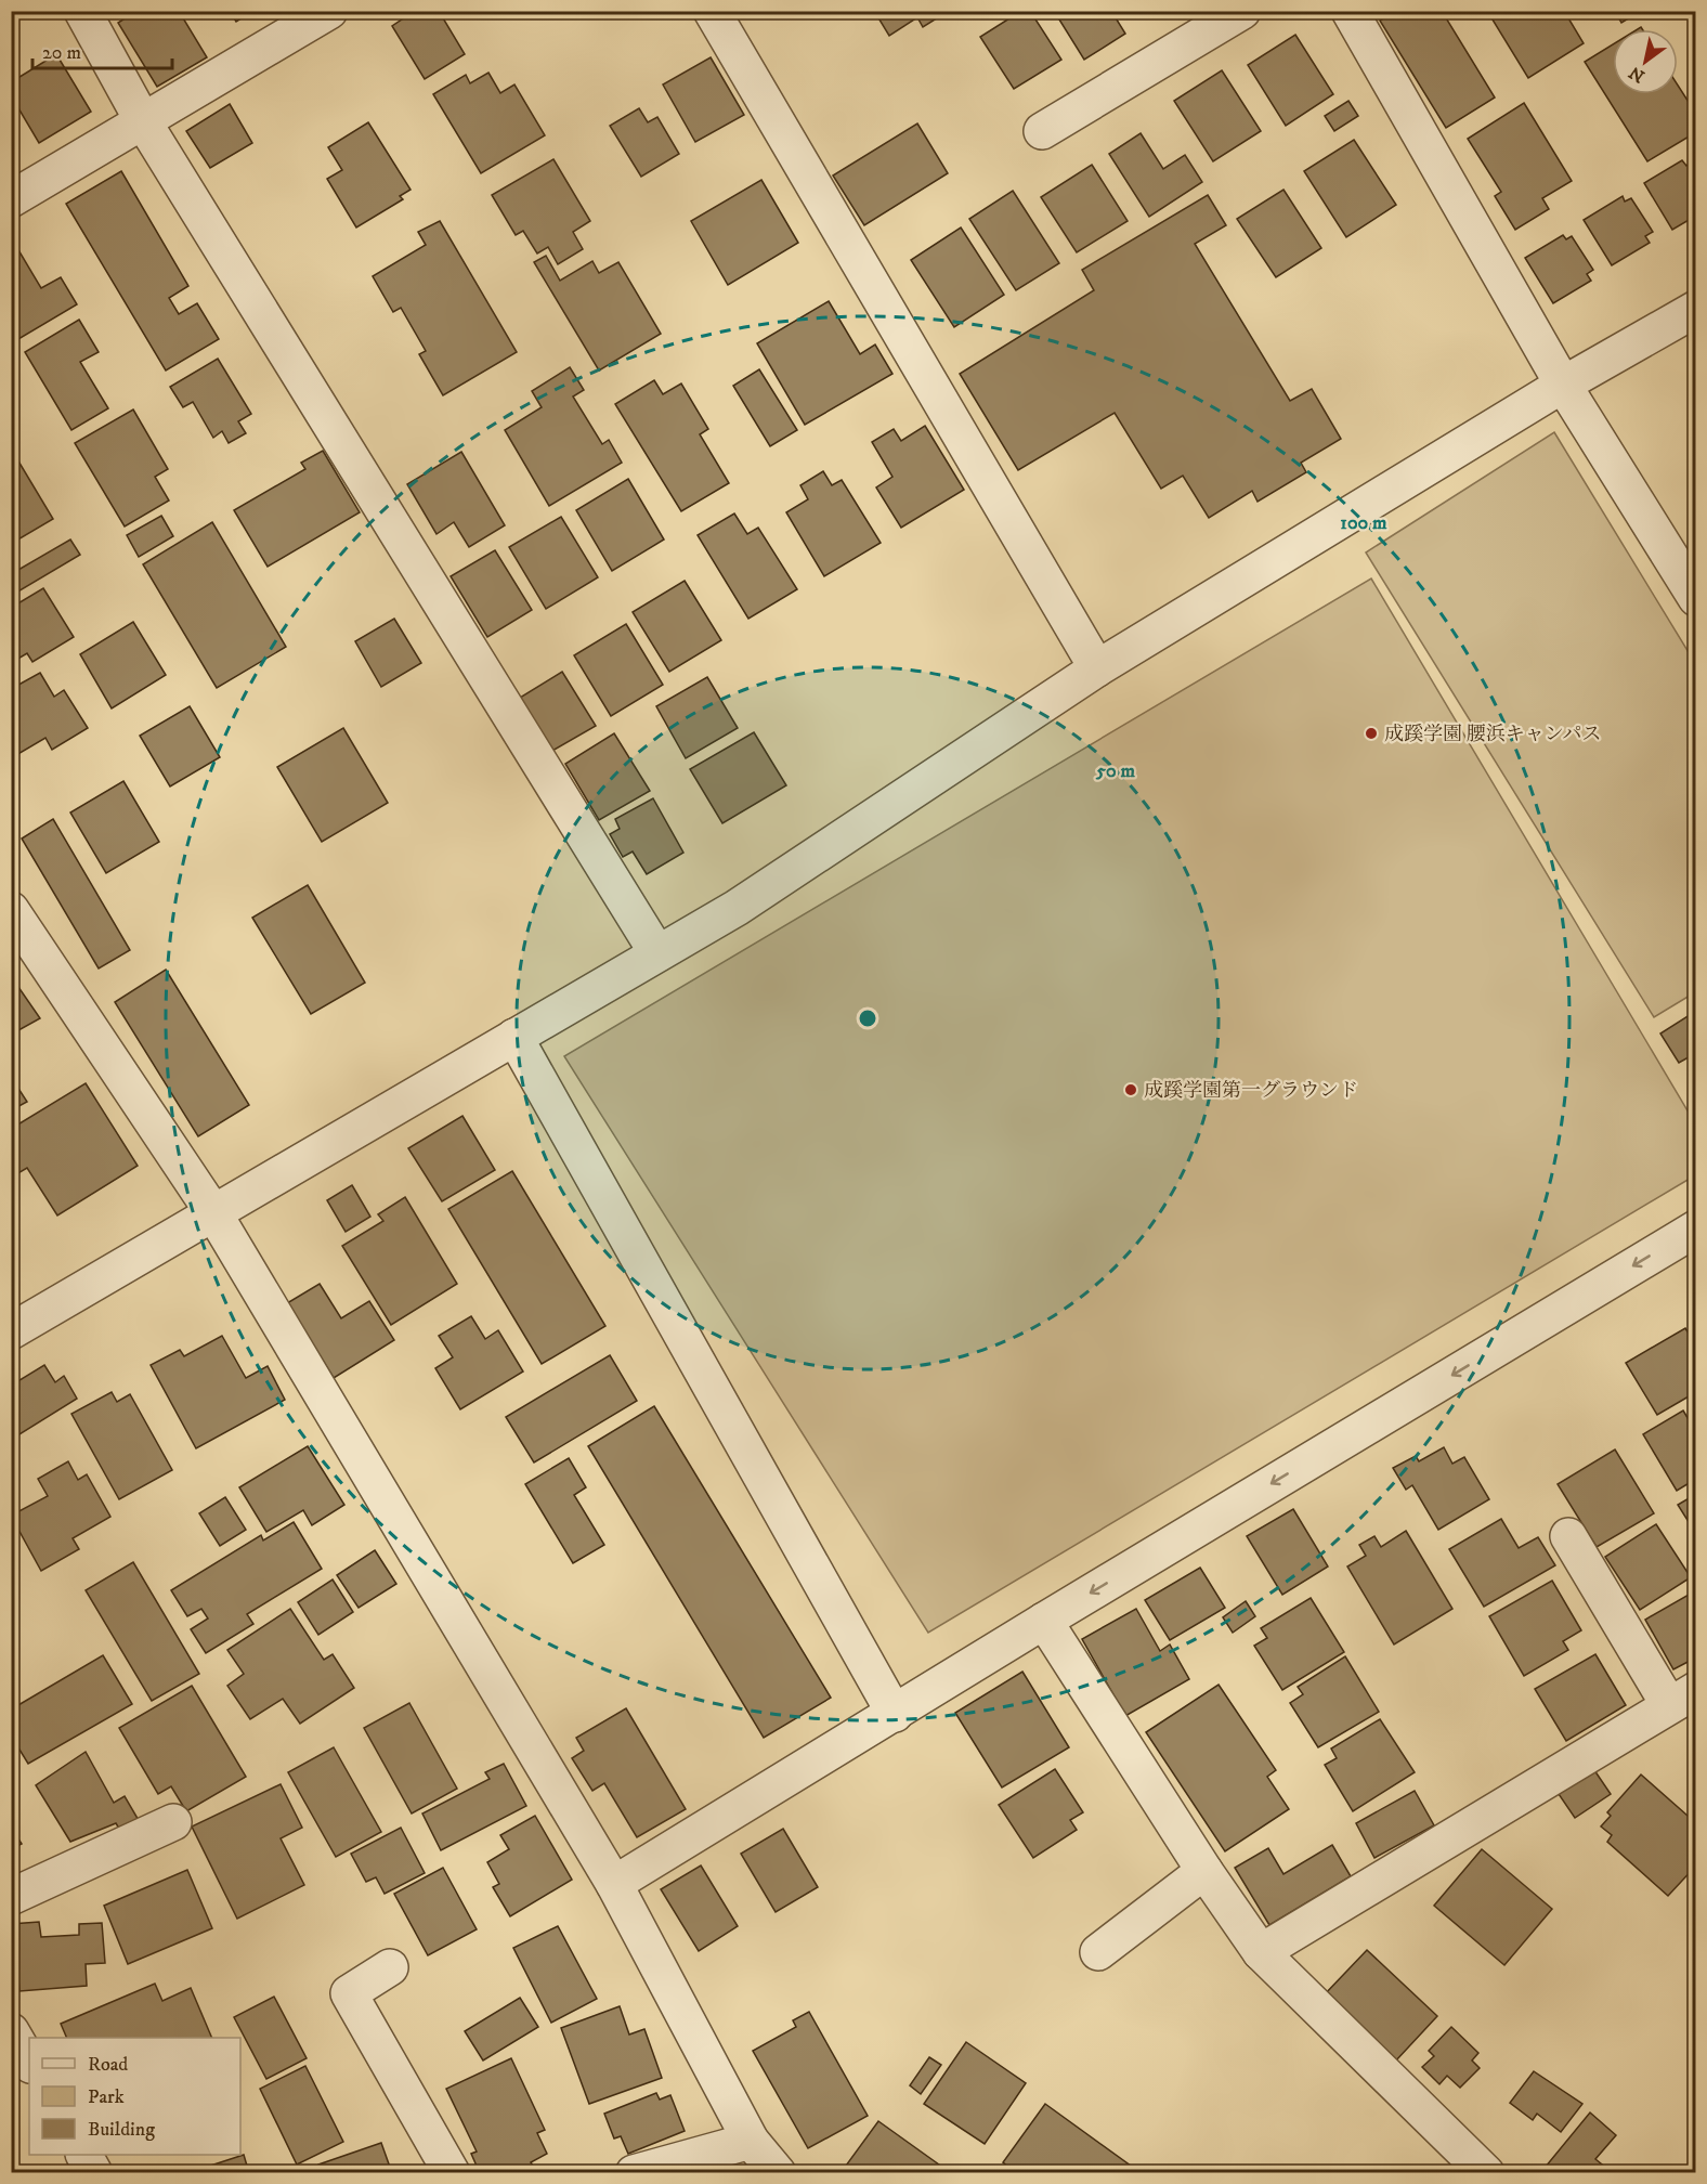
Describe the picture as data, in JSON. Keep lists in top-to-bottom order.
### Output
{
  "places": ["成蹊学園 腰浜キャンパス", "成蹊学園第一グラウンド"],
  "legend": ["Road", "Park", "Building"],
  "scale_bar": "20 m",
  "north": "bottom left",
  "rings": ["100 m", "50 m"]
}
